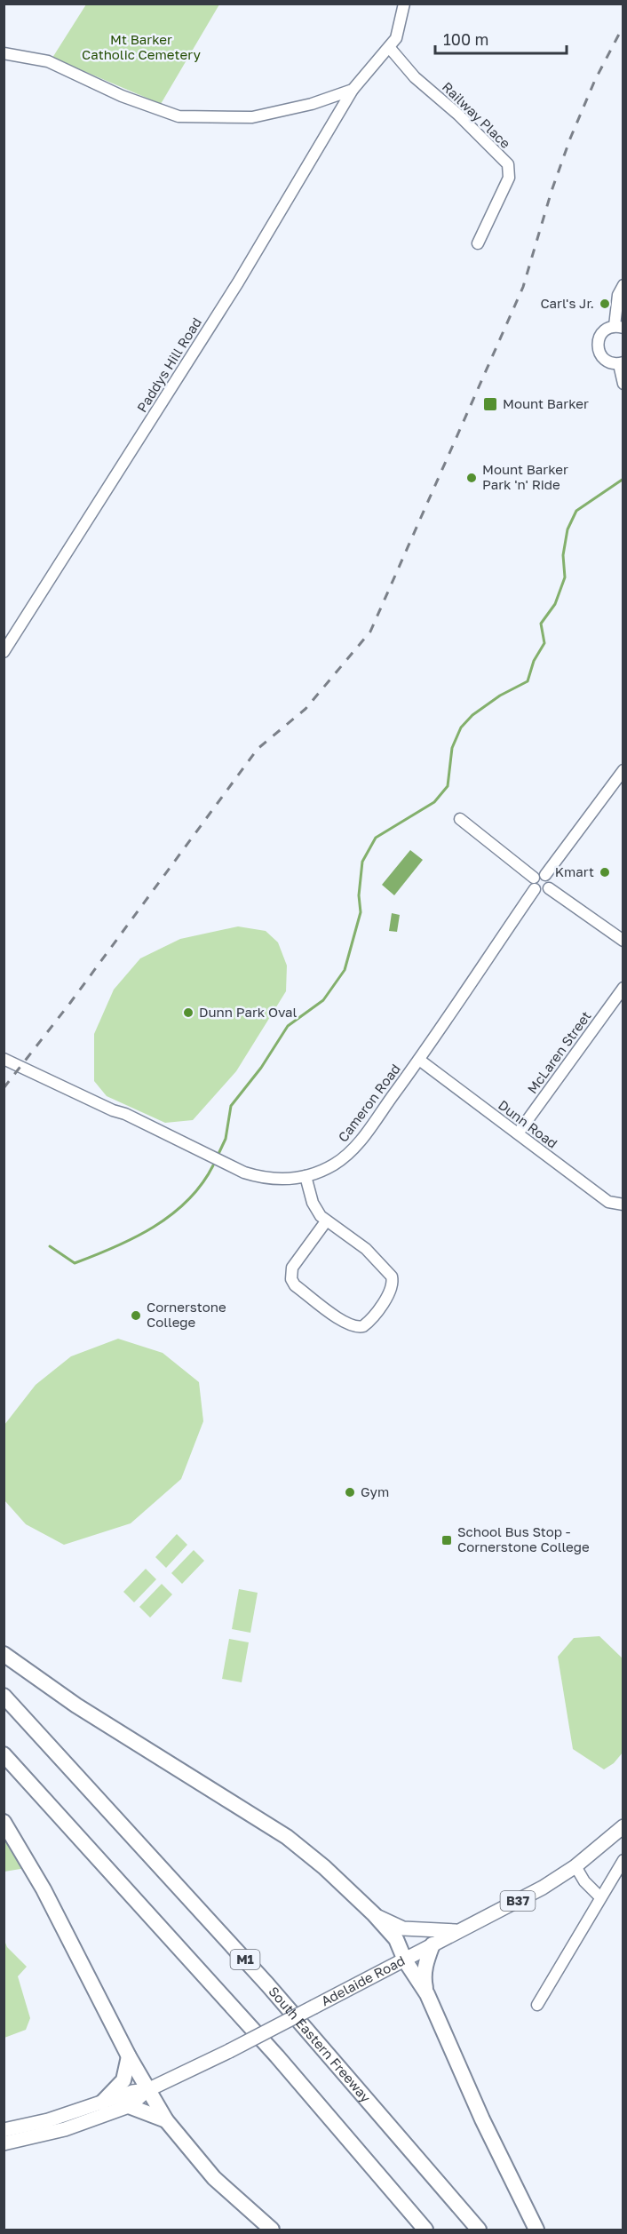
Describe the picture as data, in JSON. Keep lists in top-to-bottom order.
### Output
{
  "streets": {
    "highway": ["M1", "South Eastern Freeway"],
    "main road": ["B37", "Adelaide Road"],
    "street": [
      "Railway Place",
      "Paddys Hill Road",
      "McLaren Street",
      "Cameron Road",
      "Dunn Road"
    ]
  },
  "crossings": [
    ["Railway Place", "Paddys Hill Road"],
    ["McLaren Street", "Dunn Road"],
    ["Cameron Road", "Dunn Road"]
  ],
  "parks": ["Mt Barker Catholic Cemetery"],
  "places": {
    "other": [
      "Carl's Jr.",
      "Mount Barker Park 'n' Ride",
      "Kmart",
      "Dunn Park Oval",
      "Cornerstone College",
      "Gym"
    ],
    "transit": ["Mount Barker", "School Bus Stop - Cornerstone College"]
  },
  "scale_bar": "100 m"
}
